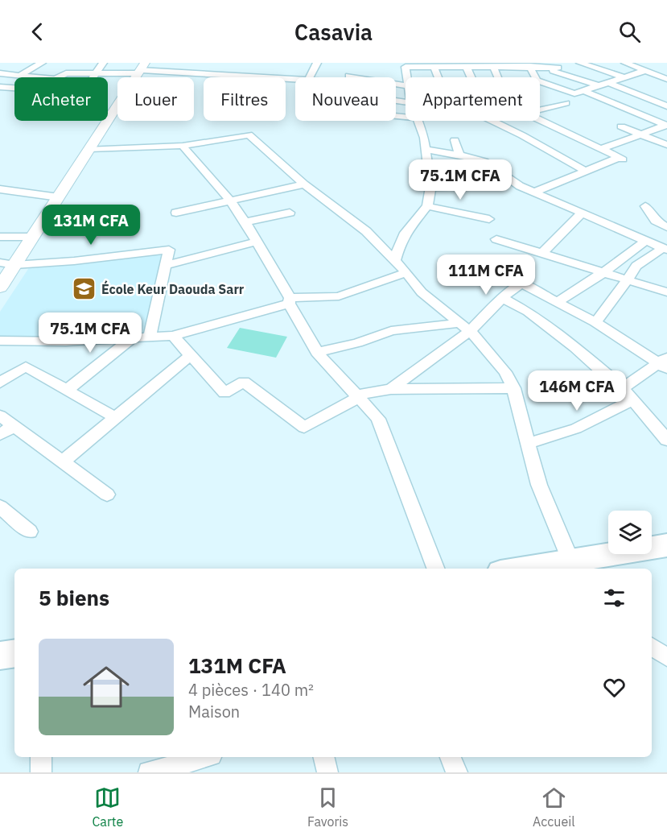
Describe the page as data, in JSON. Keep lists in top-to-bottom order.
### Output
{
  "places": {
    "school or university": ["École Keur Daouda Sarr"]
  },
  "page": {
    "header": "Casavia",
    "chip": [
      "Acheter",
      "Louer",
      "Filtres",
      "Nouveau",
      "Appartement"
    ],
    "price": [
      "75.1M CFA",
      "131M CFA",
      "111M CFA",
      "75.1M CFA",
      "146M CFA"
    ],
    "heading": "5 biens",
    "list": [
      {
        "name": "131M CFA",
        "note": "4 pièces · 140 m² · Maison"
      }
    ],
    "tabs": ["Carte", "Favoris", "Accueil"]
  }
}
